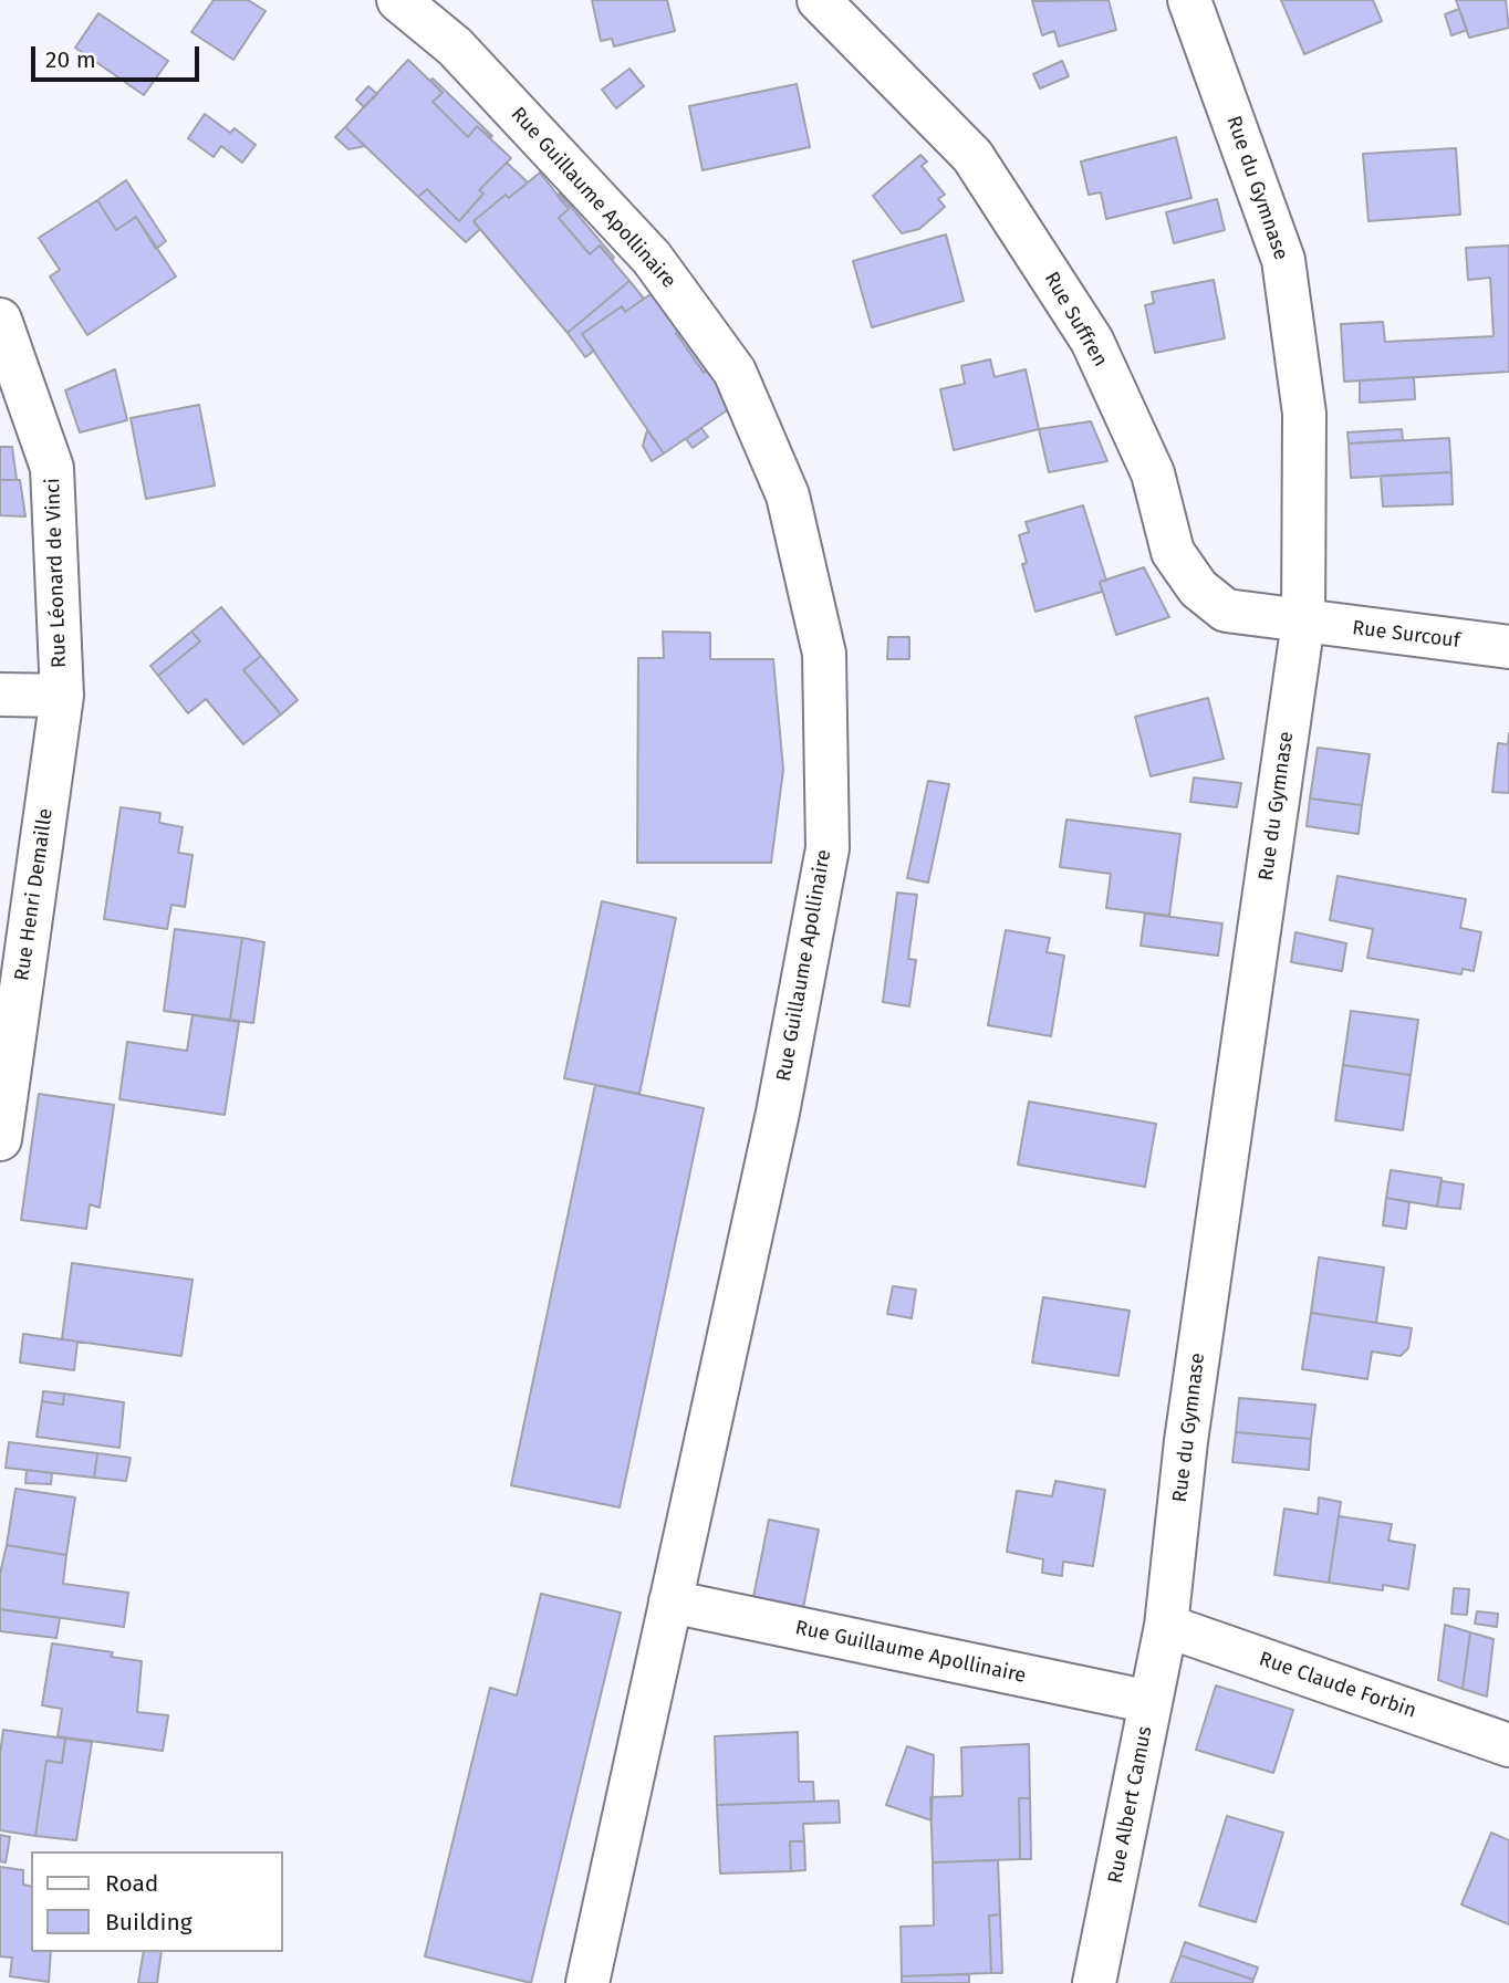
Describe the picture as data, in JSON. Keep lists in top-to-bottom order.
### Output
{
  "streets": {
    "street": [
      "Rue du Gymnase",
      "Rue Guillaume Apollinaire",
      "Rue Suffren",
      "Rue Léonard de Vinci",
      "Rue Surcouf",
      "Rue Henri Demaille",
      "Rue Claude Forbin",
      "Rue Albert Camus"
    ]
  },
  "crossings": [
    ["Rue du Gymnase", "Rue Suffren"],
    ["Rue du Gymnase", "Rue Surcouf"],
    ["Rue du Gymnase", "Rue Claude Forbin"],
    ["Rue du Gymnase", "Rue Albert Camus"],
    ["Rue Guillaume Apollinaire", "Rue Albert Camus"],
    ["Rue Suffren", "Rue Surcouf"],
    ["Rue Léonard de Vinci", "Rue Henri Demaille"],
    ["Rue Claude Forbin", "Rue Albert Camus"]
  ],
  "legend": ["Road", "Building"],
  "scale_bar": "20 m"
}
